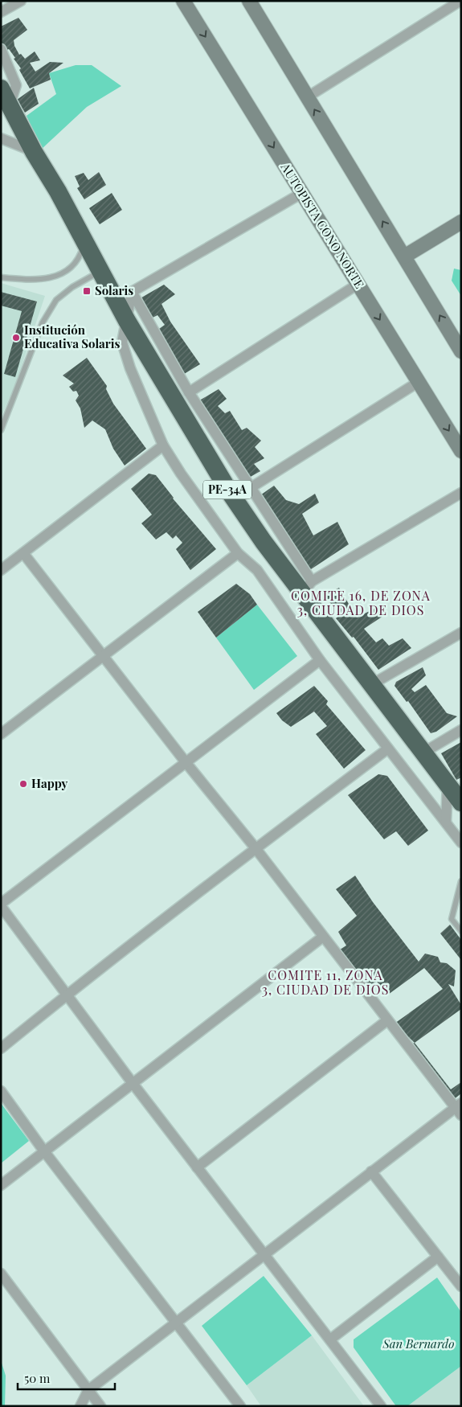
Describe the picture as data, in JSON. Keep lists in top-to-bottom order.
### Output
{
  "streets": {
    "highway": ["PE-34A"],
    "main road": ["AUTOPISTA CONO NORTE"]
  },
  "districts": ["COMITE 16, DE ZONA 3, CIUDAD DE DIOS", "COMITE 11, ZONA 3, CIUDAD DE DIOS"],
  "parks": ["San Bernardo"],
  "places": {
    "transit": ["Solaris"],
    "other": ["Institución Educativa Solaris", "Happy"]
  },
  "scale_bar": "50 m"
}
